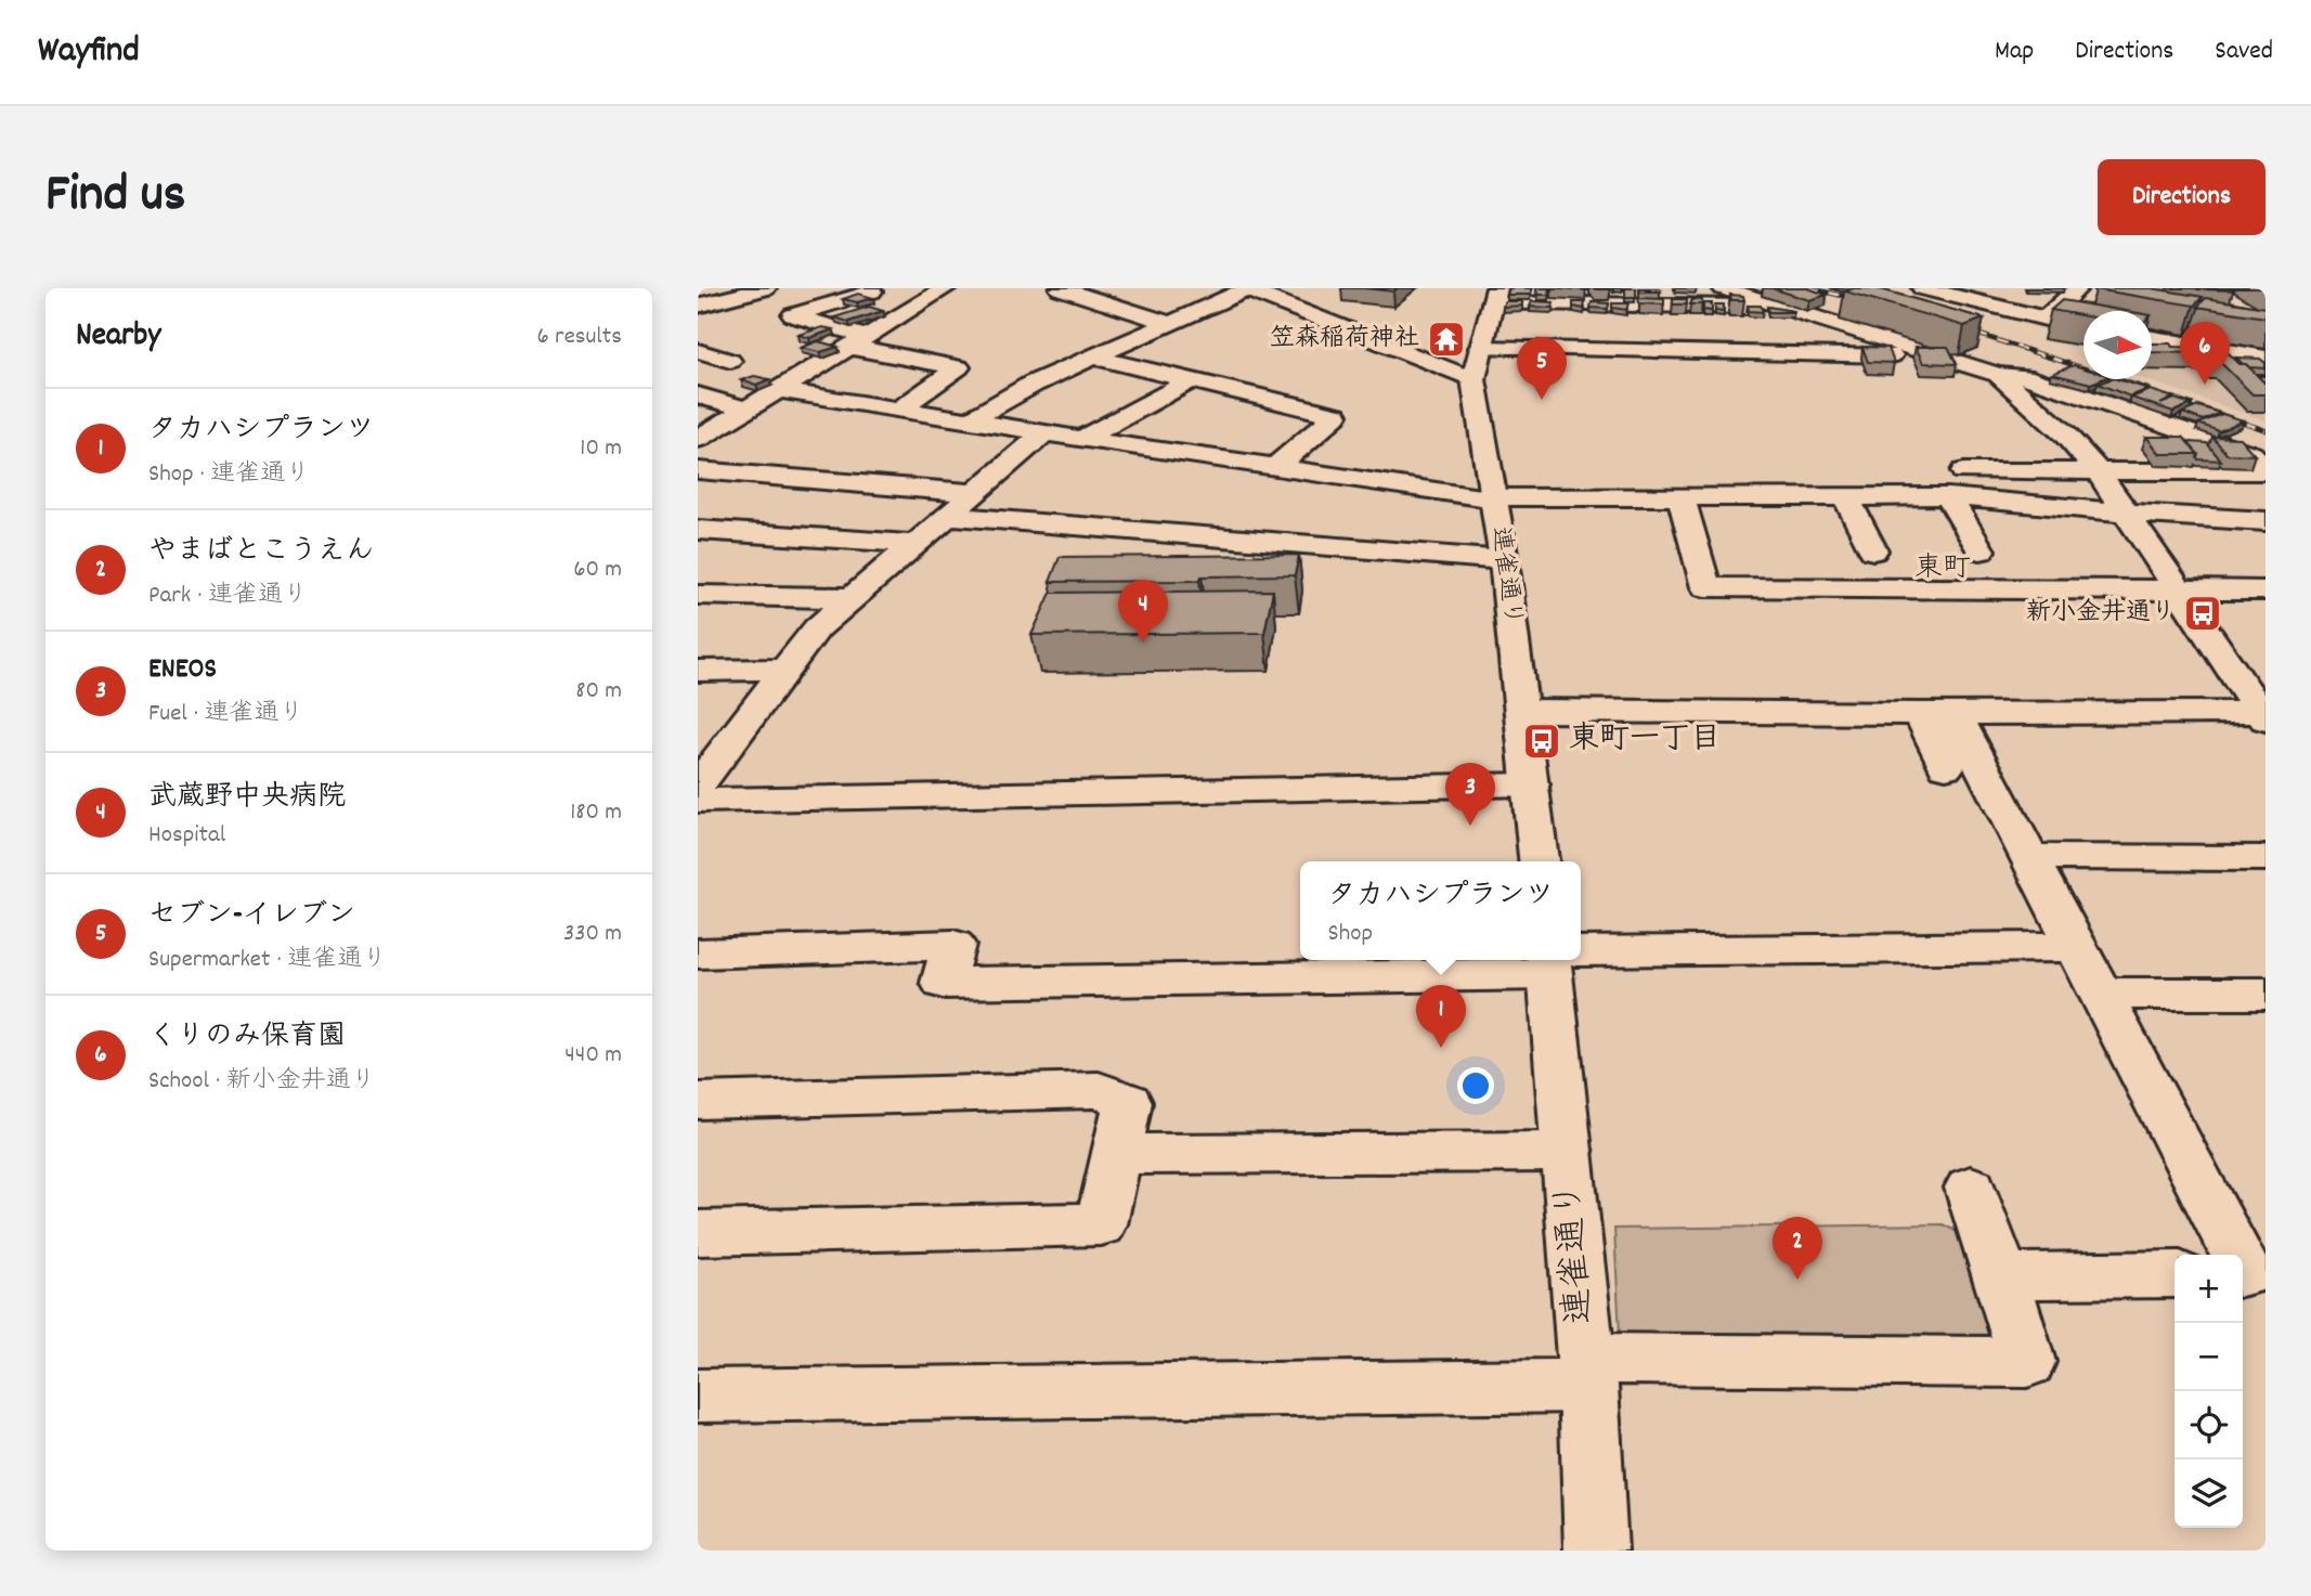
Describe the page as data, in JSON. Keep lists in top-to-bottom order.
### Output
{
  "streets": {
    "street": ["連雀通り"]
  },
  "districts": ["東町"],
  "places": {
    "temple": ["笠森稲荷神社"],
    "bus stop": ["新小金井通り", "東町一丁目"]
  },
  "north": "right",
  "page": {
    "header": "Wayfind",
    "nav": ["Map", "Directions", "Saved"],
    "title": "Find us",
    "buttons": "Directions",
    "heading": ["Nearby", "6 results"],
    "pins": [
      "6",
      "5",
      "4",
      "3",
      "1",
      "2"
    ],
    "list": [
      {
        "mark": "1",
        "name": "タカハシプランツ",
        "note": "Shop · 連雀通り",
        "value": "10 m"
      },
      {
        "mark": "2",
        "name": "やまばとこうえん",
        "note": "Park · 連雀通り",
        "value": "60 m"
      },
      {
        "mark": "3",
        "name": "ENEOS",
        "note": "Fuel · 連雀通り",
        "value": "80 m"
      },
      {
        "mark": "4",
        "name": "武蔵野中央病院",
        "note": "Hospital",
        "value": "180 m"
      },
      {
        "mark": "5",
        "name": "セブン-イレブン",
        "note": "Supermarket · 連雀通り",
        "value": "330 m"
      },
      {
        "mark": "6",
        "name": "くりのみ保育園",
        "note": "School · 新小金井通り",
        "value": "440 m"
      }
    ],
    "popup": ["タカハシプランツ", "Shop"],
    "map_buttons": ["+", "−"]
  }
}
